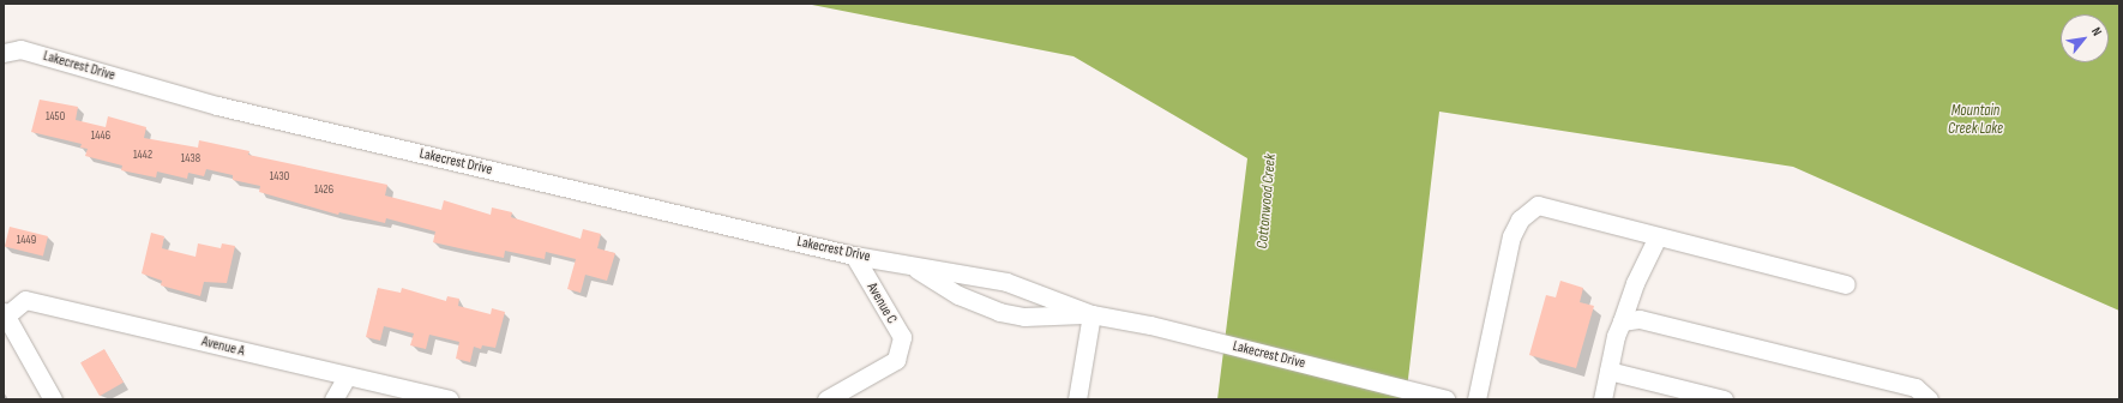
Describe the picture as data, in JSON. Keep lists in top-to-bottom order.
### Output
{
  "streets": {
    "street": ["Lakecrest Drive", "Avenue C", "Avenue A"]
  },
  "crossings": [
    ["Lakecrest Drive", "Avenue C"]
  ],
  "water": ["Mountain Creek Lake", "Cottonwood Creek"],
  "house_numbers": [
    "1450",
    "1446",
    "1442",
    "1438",
    "1430",
    "1426",
    "1449"
  ],
  "north": "top right"
}
